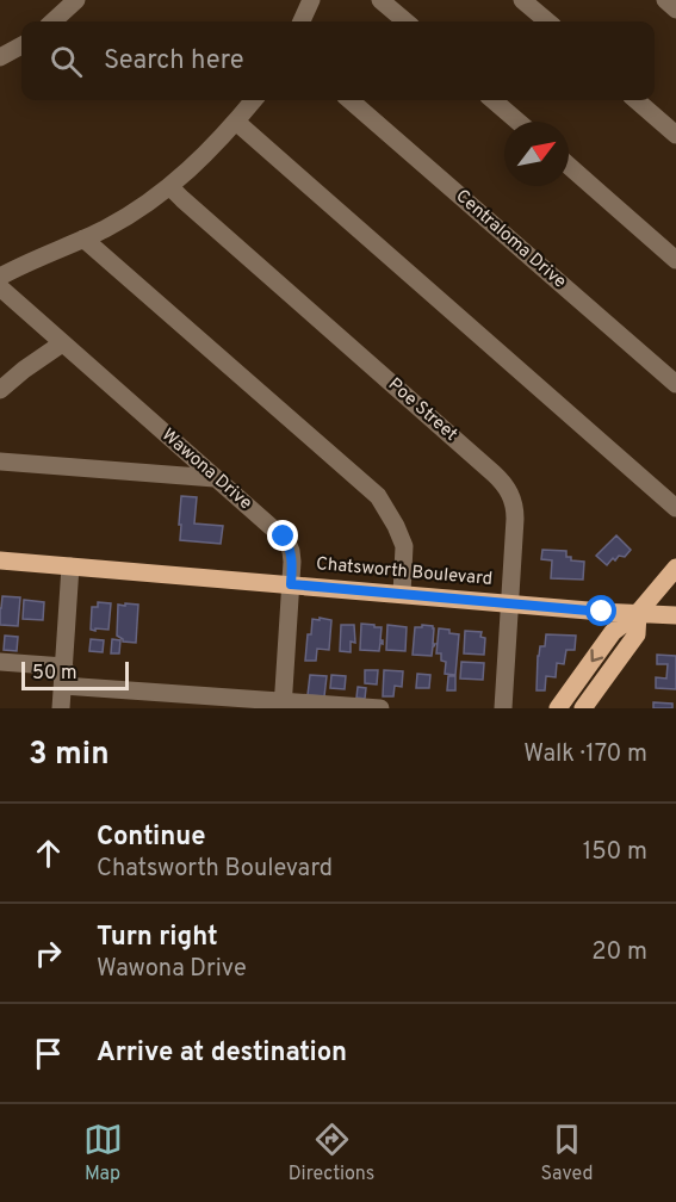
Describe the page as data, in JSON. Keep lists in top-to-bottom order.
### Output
{
  "streets": {
    "main road": ["Chatsworth Boulevard"],
    "street": ["Centraloma Drive", "Poe Street", "Wawona Drive"]
  },
  "crossings": [
    ["Poe Street", "Chatsworth Boulevard"],
    ["Wawona Drive", "Chatsworth Boulevard"]
  ],
  "scale_bar": "50 m",
  "north": "top right",
  "page": {
    "search": "Search here",
    "scale": "50 m",
    "heading": ["3 min", "Walk · 170 m"],
    "list": [
      ["Continue", "Chatsworth Boulevard", "150 m"],
      ["Turn right", "Wawona Drive", "20 m"],
      "Arrive at destination"
    ],
    "nav": ["Map", "Directions", "Saved"]
  }
}
